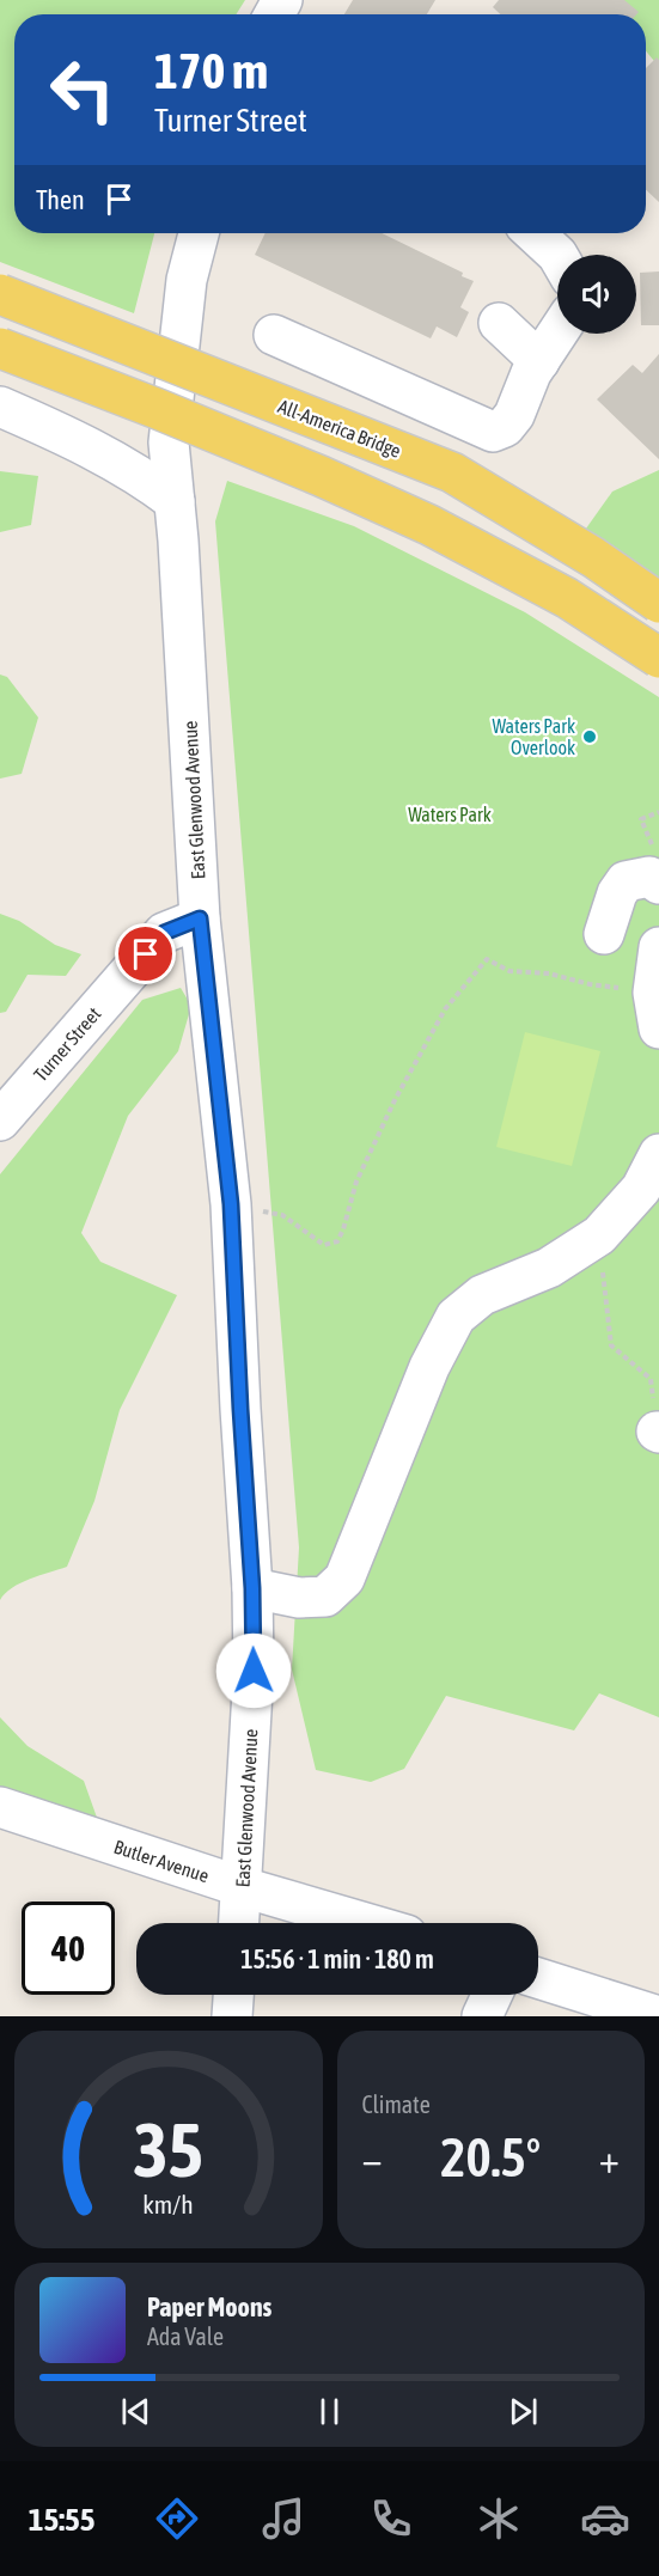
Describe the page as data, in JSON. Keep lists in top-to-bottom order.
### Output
{
  "streets": {
    "main road": ["All-America Bridge"],
    "street": ["East Glenwood Avenue", "Turner Street", "Butler Avenue"]
  },
  "crossings": [
    ["East Glenwood Avenue", "Turner Street"],
    ["East Glenwood Avenue", "Butler Avenue"]
  ],
  "parks": ["Waters Park"],
  "places": ["Waters Park Overlook"],
  "page": {
    "turn": ["170 m", "Turner Street"],
    "then": "Then",
    "limit": "40",
    "trip": "15:56 · 1 min · 180 m",
    "tile": "Climate",
    "heat": ["−", "20.5°", "+"],
    "song": ["Paper Moons", "Ada Vale"],
    "tabs": "15:55",
    "gauge": ["35", "km/h"]
  }
}
